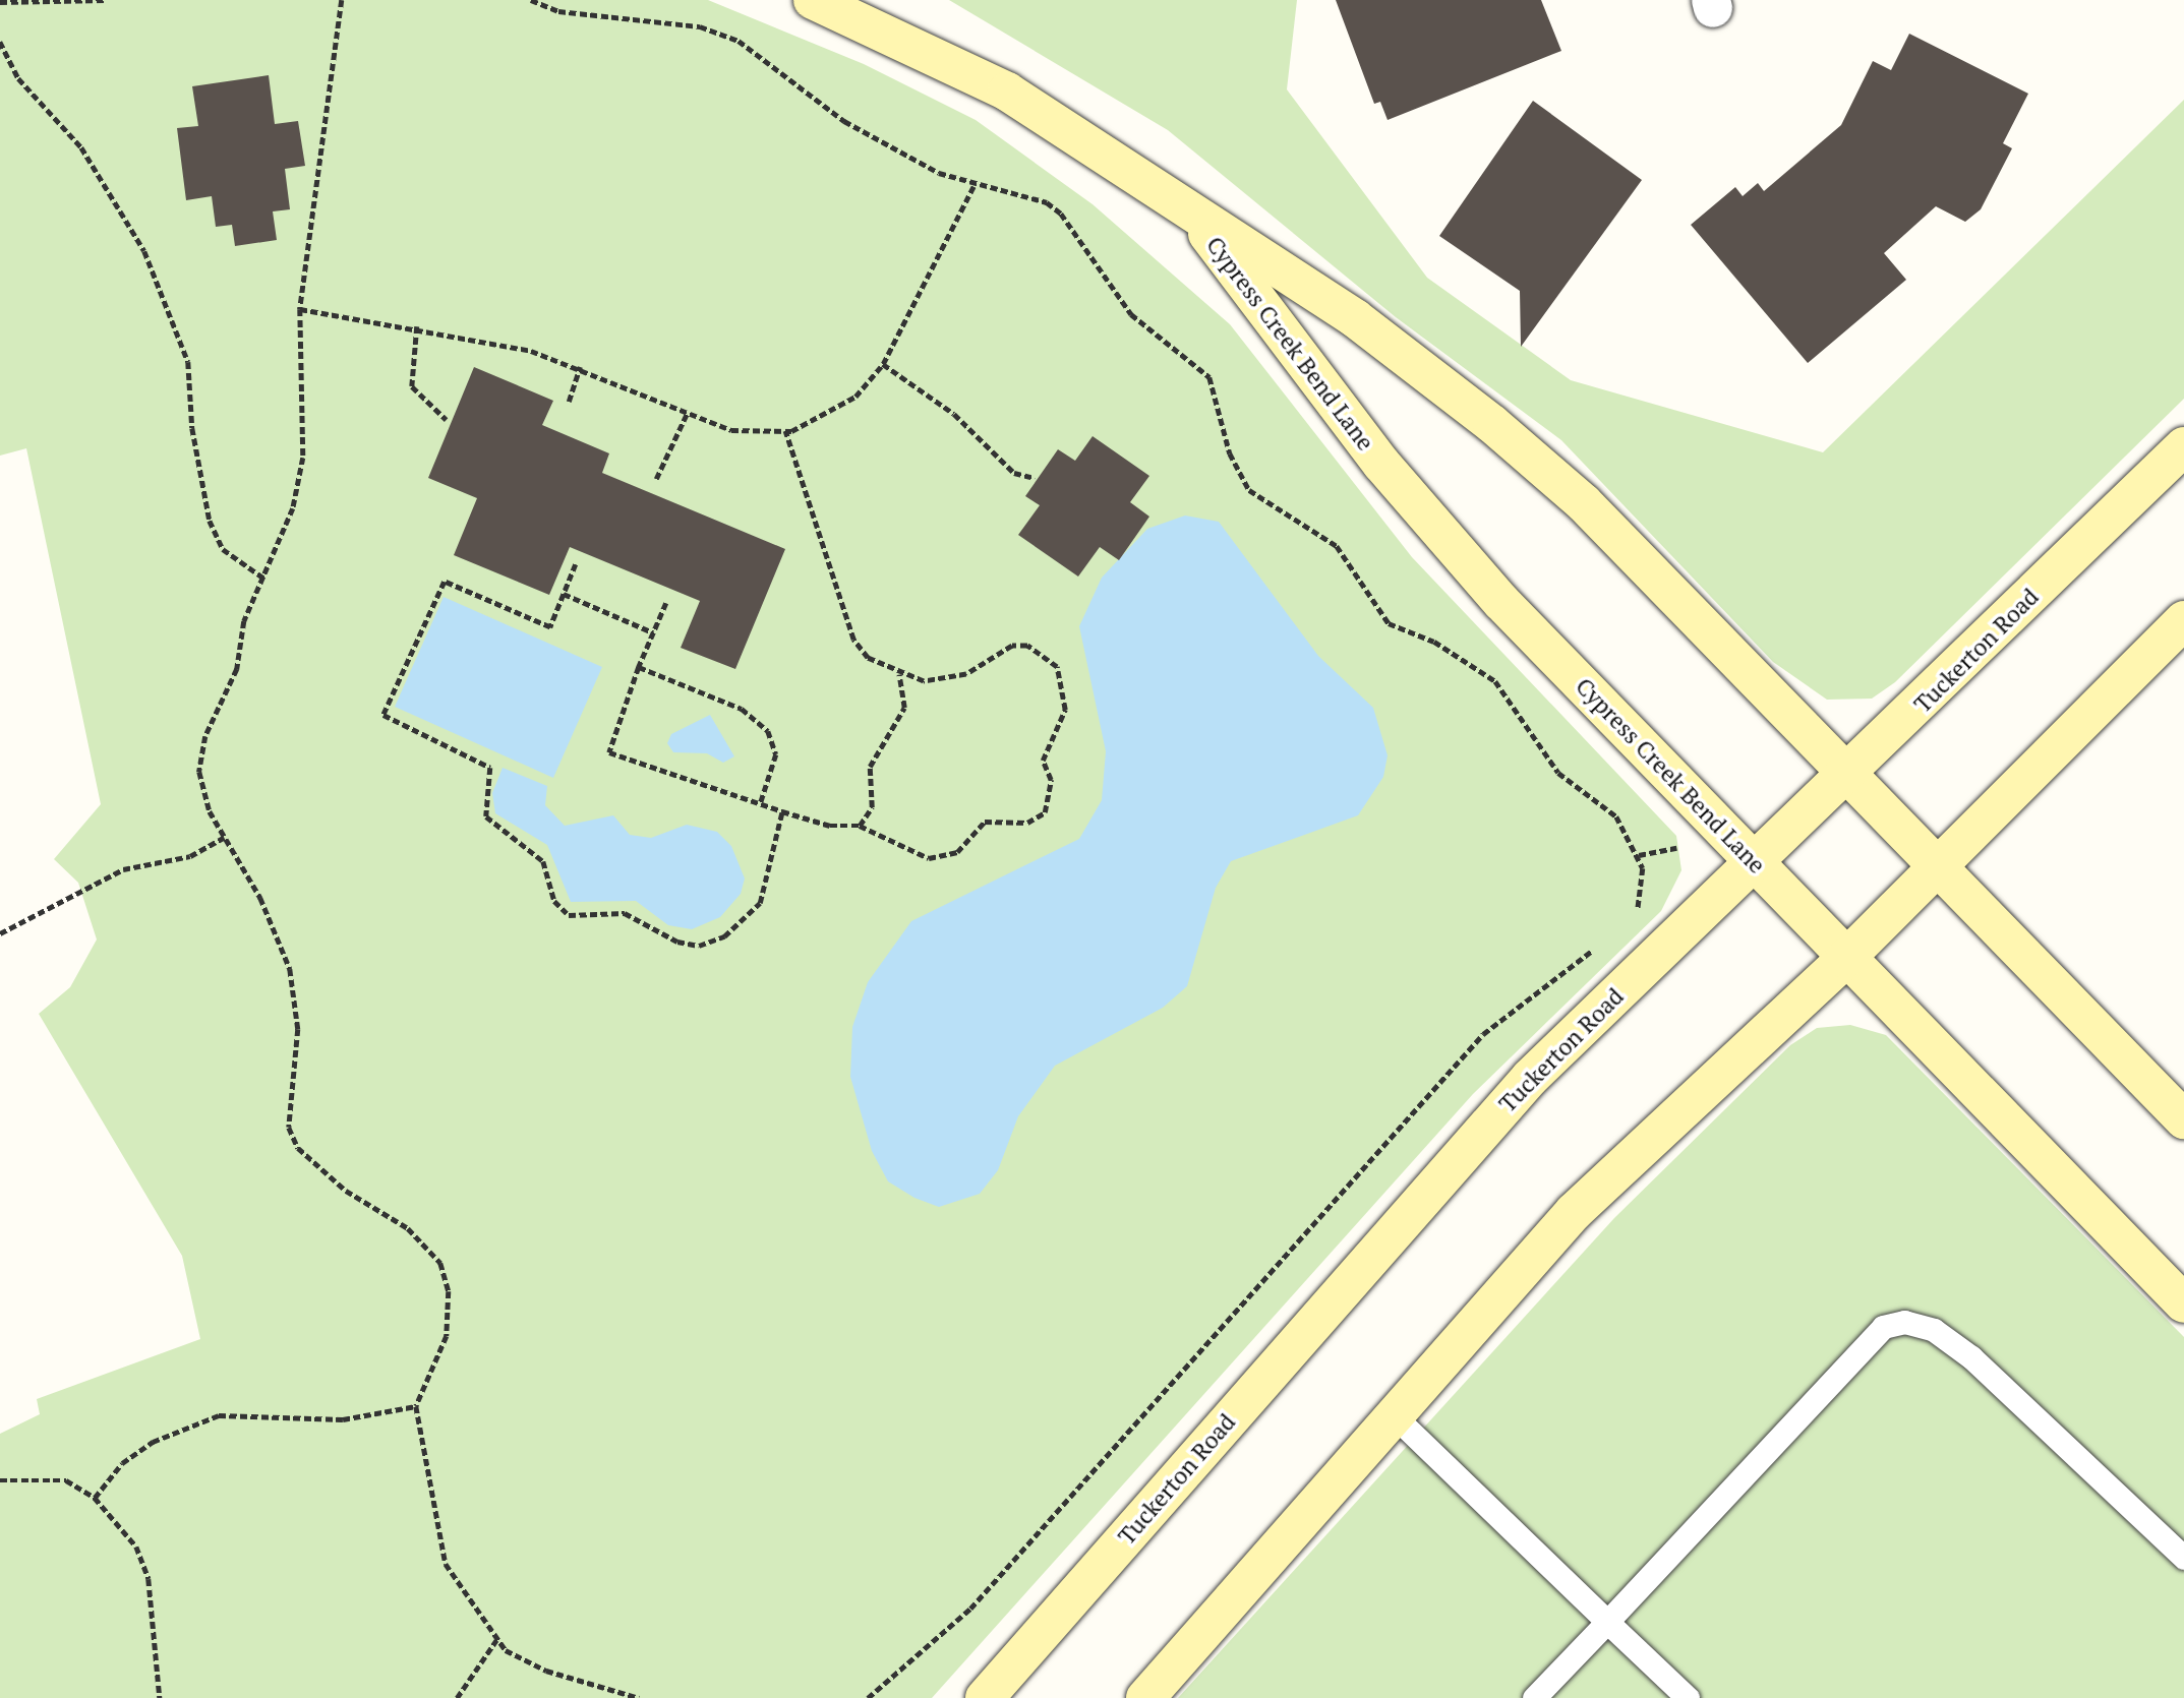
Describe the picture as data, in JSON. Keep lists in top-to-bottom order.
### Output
{
  "streets": {
    "street": ["Cypress Creek Bend Lane", "Tuckerton Road"]
  },
  "crossings": [
    ["Cypress Creek Bend Lane", "Tuckerton Road"]
  ]
}
